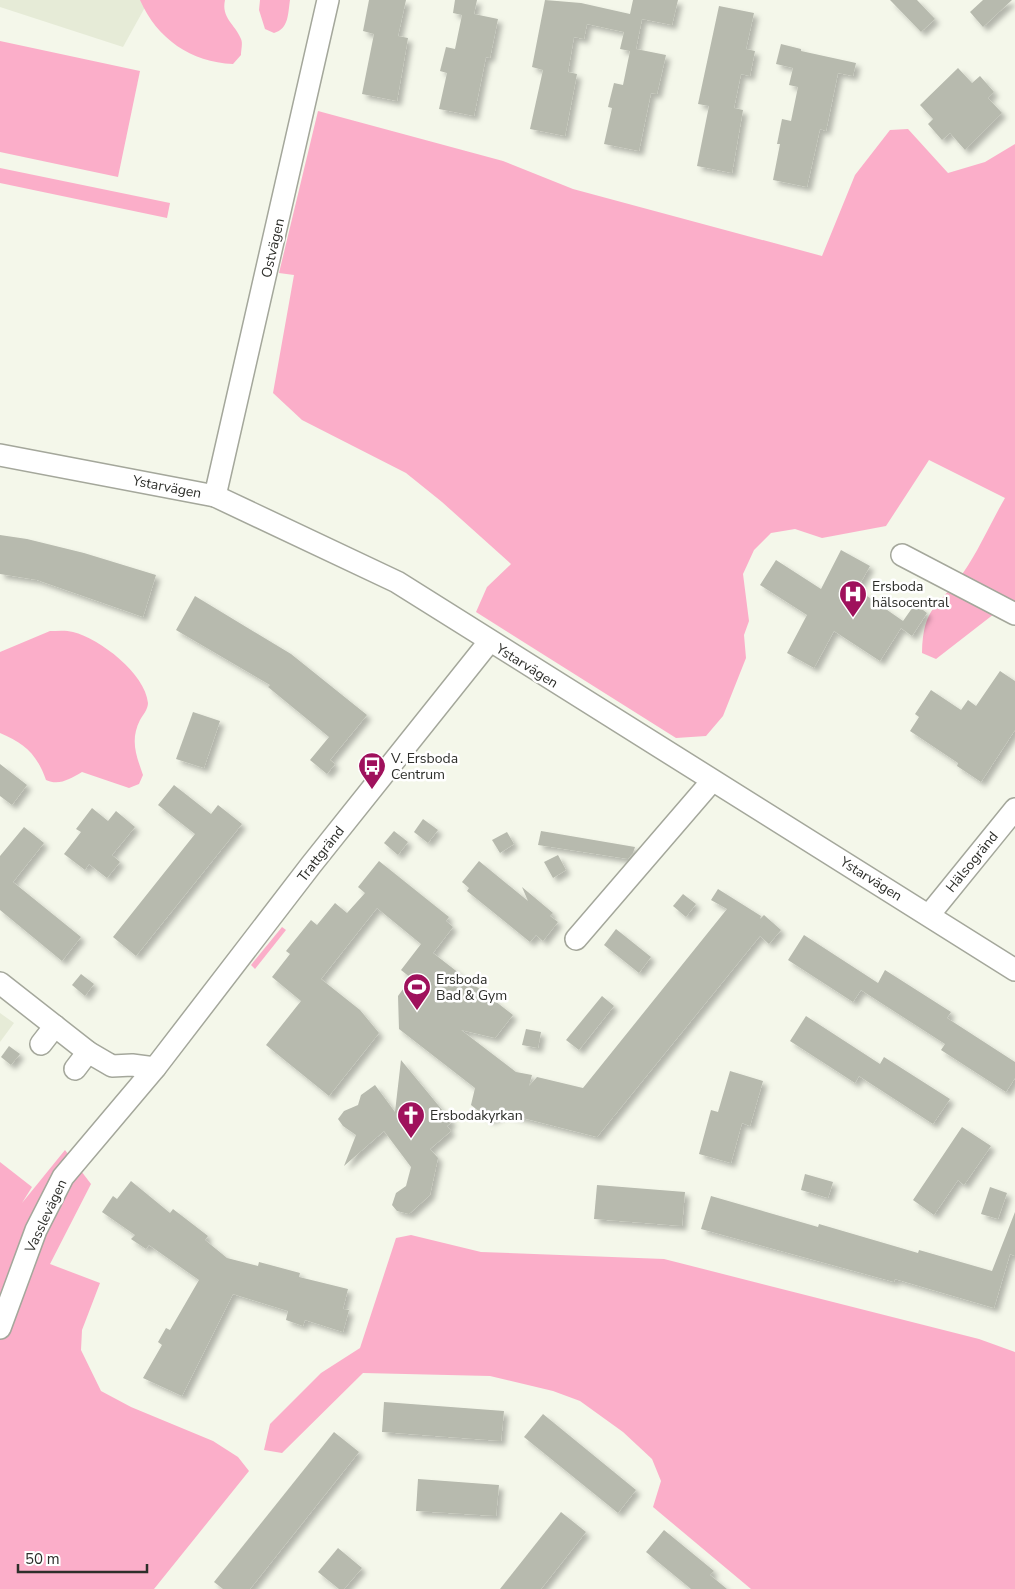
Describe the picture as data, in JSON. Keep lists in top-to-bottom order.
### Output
{
  "streets": {
    "street": [
      "Ostvägen",
      "Ystarvägen",
      "Trattgränd",
      "Hälsogränd",
      "Vasslevägen"
    ]
  },
  "crossings": [
    ["Ostvägen", "Ystarvägen"],
    ["Ystarvägen", "Trattgränd"],
    ["Ystarvägen", "Hälsogränd"],
    ["Trattgränd", "Vasslevägen"]
  ],
  "places": {
    "hospital": ["Ersboda hälsocentral"],
    "bus stop": ["V. Ersboda Centrum"],
    "sports": ["Ersboda Bad & Gym"],
    "church": ["Ersbodakyrkan"]
  },
  "scale_bar": "50 m"
}
